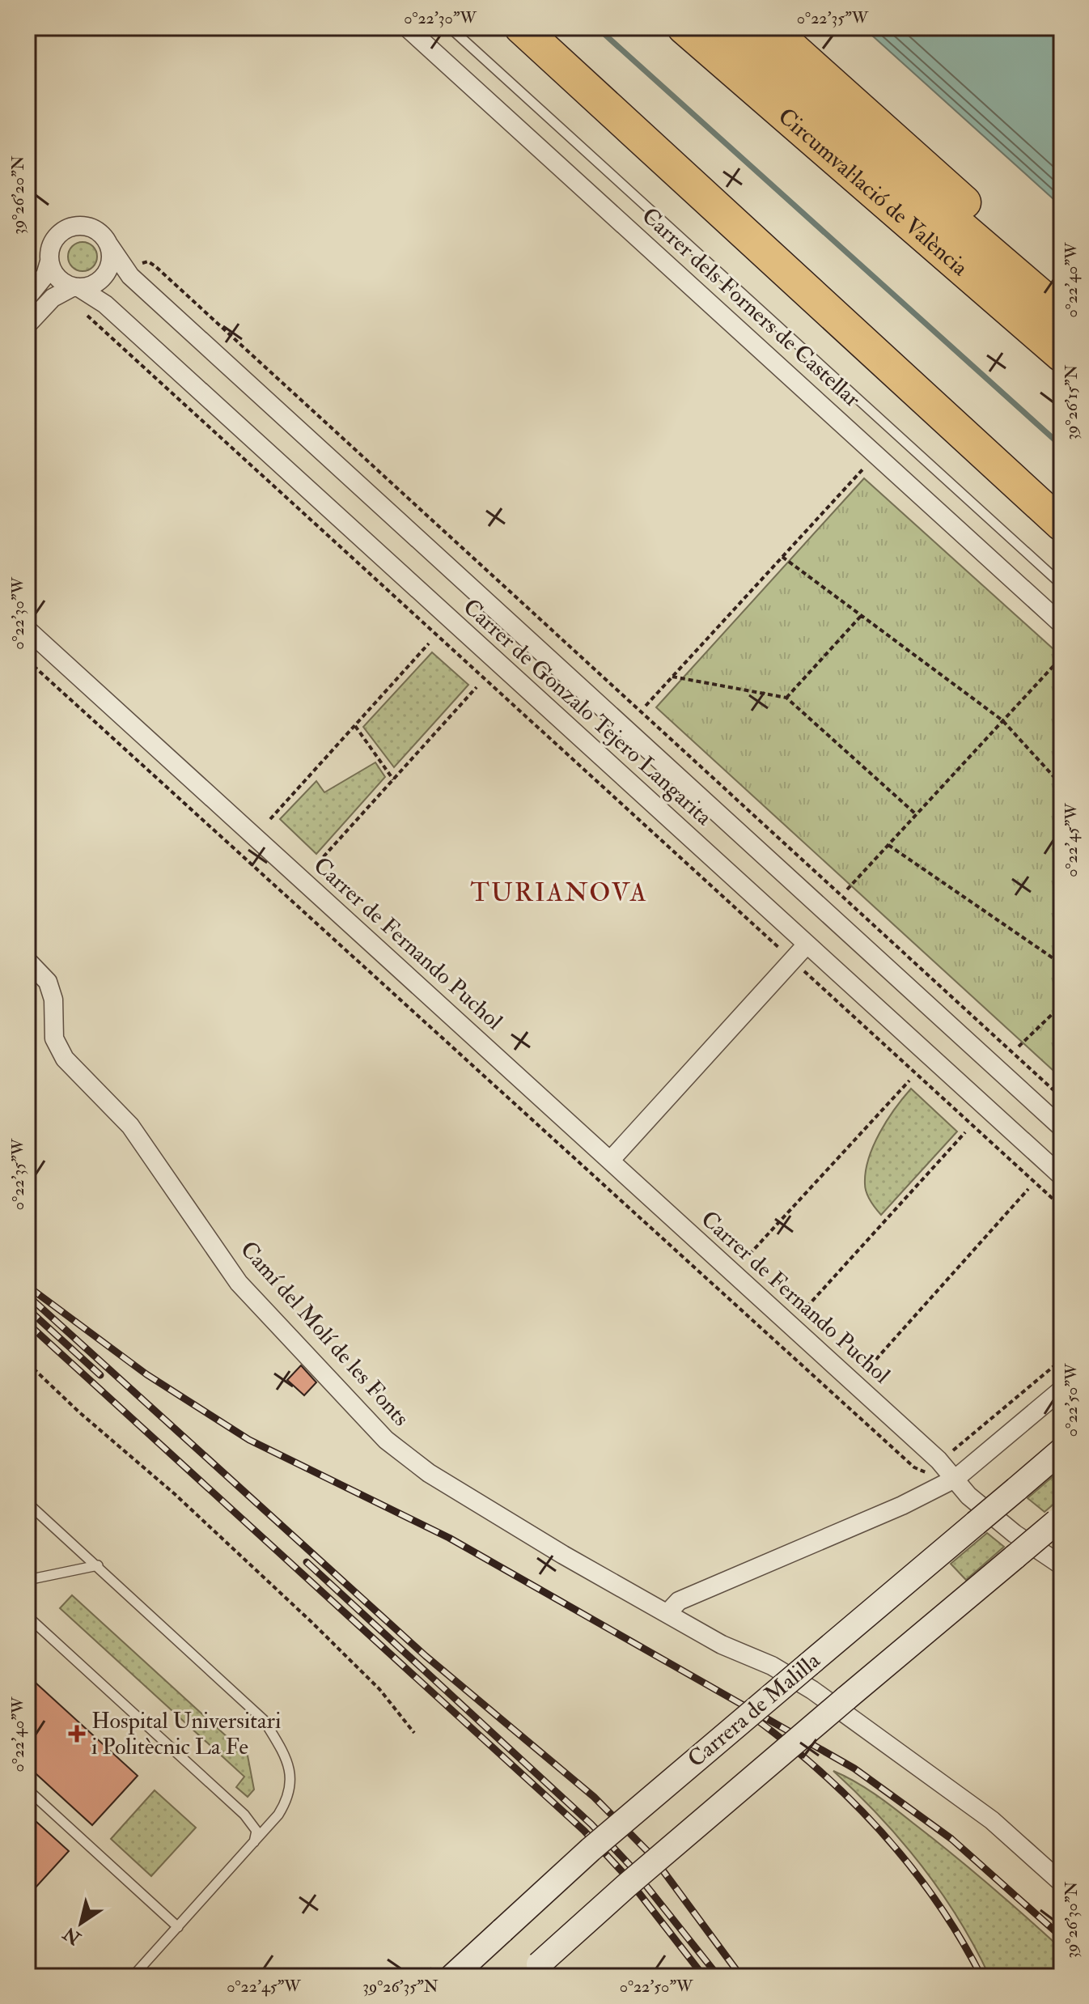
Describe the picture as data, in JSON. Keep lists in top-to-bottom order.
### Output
{
  "streets": {
    "highway": ["Circumval·lació de València"],
    "street": [
      "Carrer dels Forners de Castellar",
      "Carrer de Gonzalo Tejero Langarita",
      "Carrer de Fernando Puchol",
      "Camí del Molí de les Fonts",
      "Carrera de Malilla"
    ]
  },
  "districts": ["TURIANOVA"],
  "places": {
    "health": ["Hospital Universitari i Politècnic La Fe"]
  },
  "north": "bottom left",
  "coordinates": [
    "0°22'30\"W",
    "0°22'35\"W",
    "39°26'20\"N",
    "0°22'40\"W",
    "39°26'15\"N",
    "0°22'45\"W",
    "0°22'50\"W",
    "39°26'30\"N",
    "39°26'35\"N"
  ]
}
